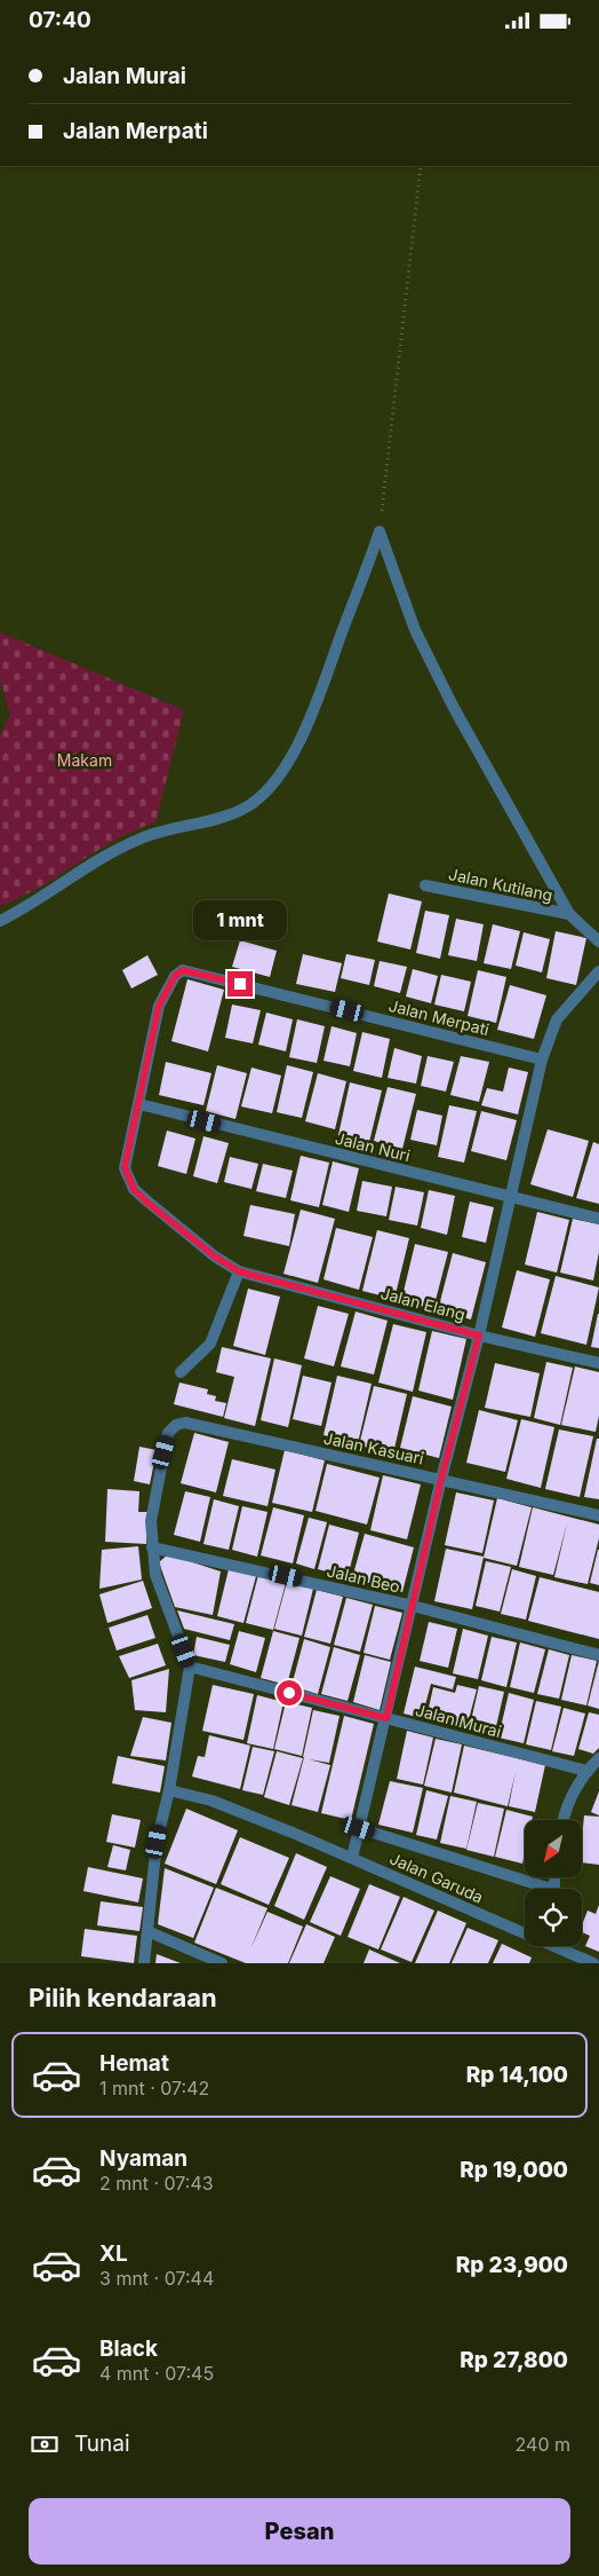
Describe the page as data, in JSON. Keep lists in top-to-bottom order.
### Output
{
  "streets": {
    "street": [
      "Jalan Kutilang",
      "Jalan Merpati",
      "Jalan Nuri",
      "Jalan Elang",
      "Jalan Kasuari",
      "Jalan Beo",
      "Jalan Murai",
      "Jalan Garuda"
    ]
  },
  "crossings": [
    ["Jalan Merpati", "Jalan Elang"],
    ["Jalan Nuri", "Jalan Elang"],
    ["Jalan Kasuari", "Jalan Beo"]
  ],
  "parks": ["Makam"],
  "north": "bottom left",
  "page": {
    "status": "07:40",
    "banner": ["Jalan Murai", "Jalan Merpati"],
    "bubble": "1 mnt",
    "heading": "Pilih kendaraan",
    "list": [
      {
        "name": "Hemat",
        "note": "1 mnt · 07:42",
        "value": "Rp 14,100"
      },
      {
        "name": "Nyaman",
        "note": "2 mnt · 07:43",
        "value": "Rp 19,000"
      },
      {
        "name": "XL",
        "note": "3 mnt · 07:44",
        "value": "Rp 23,900"
      },
      {
        "name": "Black",
        "note": "4 mnt · 07:45",
        "value": "Rp 27,800"
      }
    ],
    "pay": ["Tunai", "240 m"],
    "buttons": "Pesan"
  }
}
